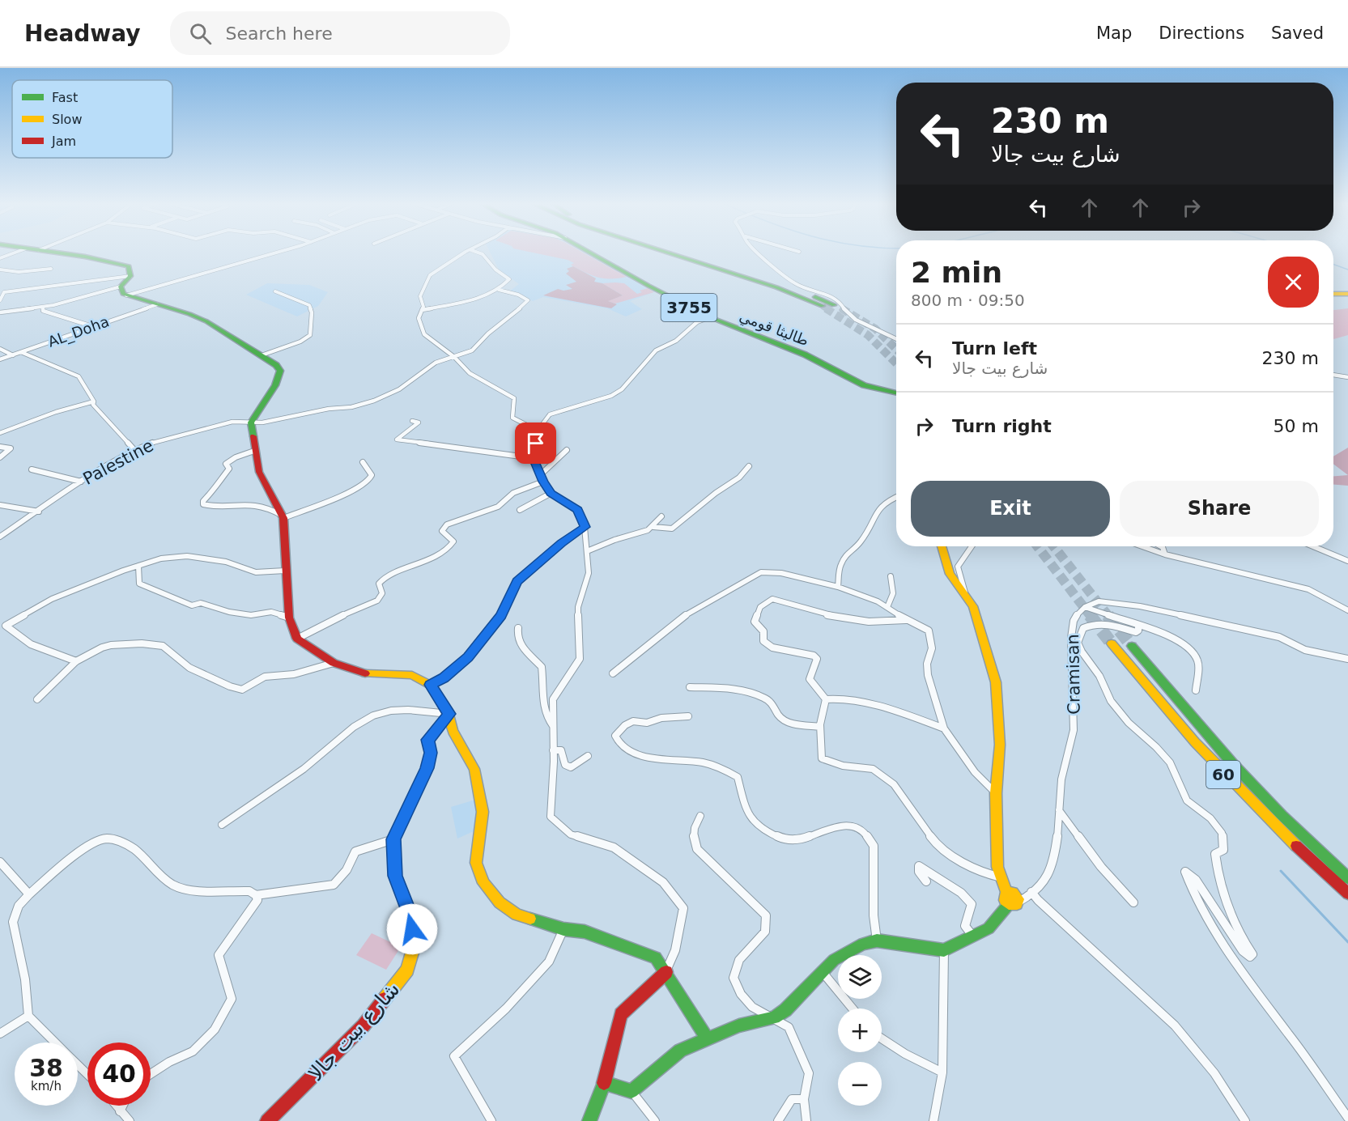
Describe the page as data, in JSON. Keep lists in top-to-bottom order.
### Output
{
  "streets": {
    "main road": [
      "3755",
      "طاليثا قومي",
      "60",
      "شارع بيت جالا"
    ],
    "street": ["AL_Doha", "Palestine", "Cramisan"]
  },
  "legend": ["Fast", "Slow", "Jam"],
  "page": {
    "header": "Headway",
    "search": "Search here",
    "nav": ["Map", "Directions", "Saved"],
    "turn": ["230 m", "شارع بيت جالا"],
    "heading": ["2 min", "800 m · 09:50"],
    "list": [
      {
        "name": "Turn left",
        "note": "شارع بيت جالا",
        "value": "230 m"
      },
      {
        "name": "Turn right",
        "value": "50 m"
      }
    ],
    "buttons": ["Exit", "Share"],
    "map_buttons": ["+", "−"],
    "speed": "38 km/h",
    "limit": "40"
  }
}
